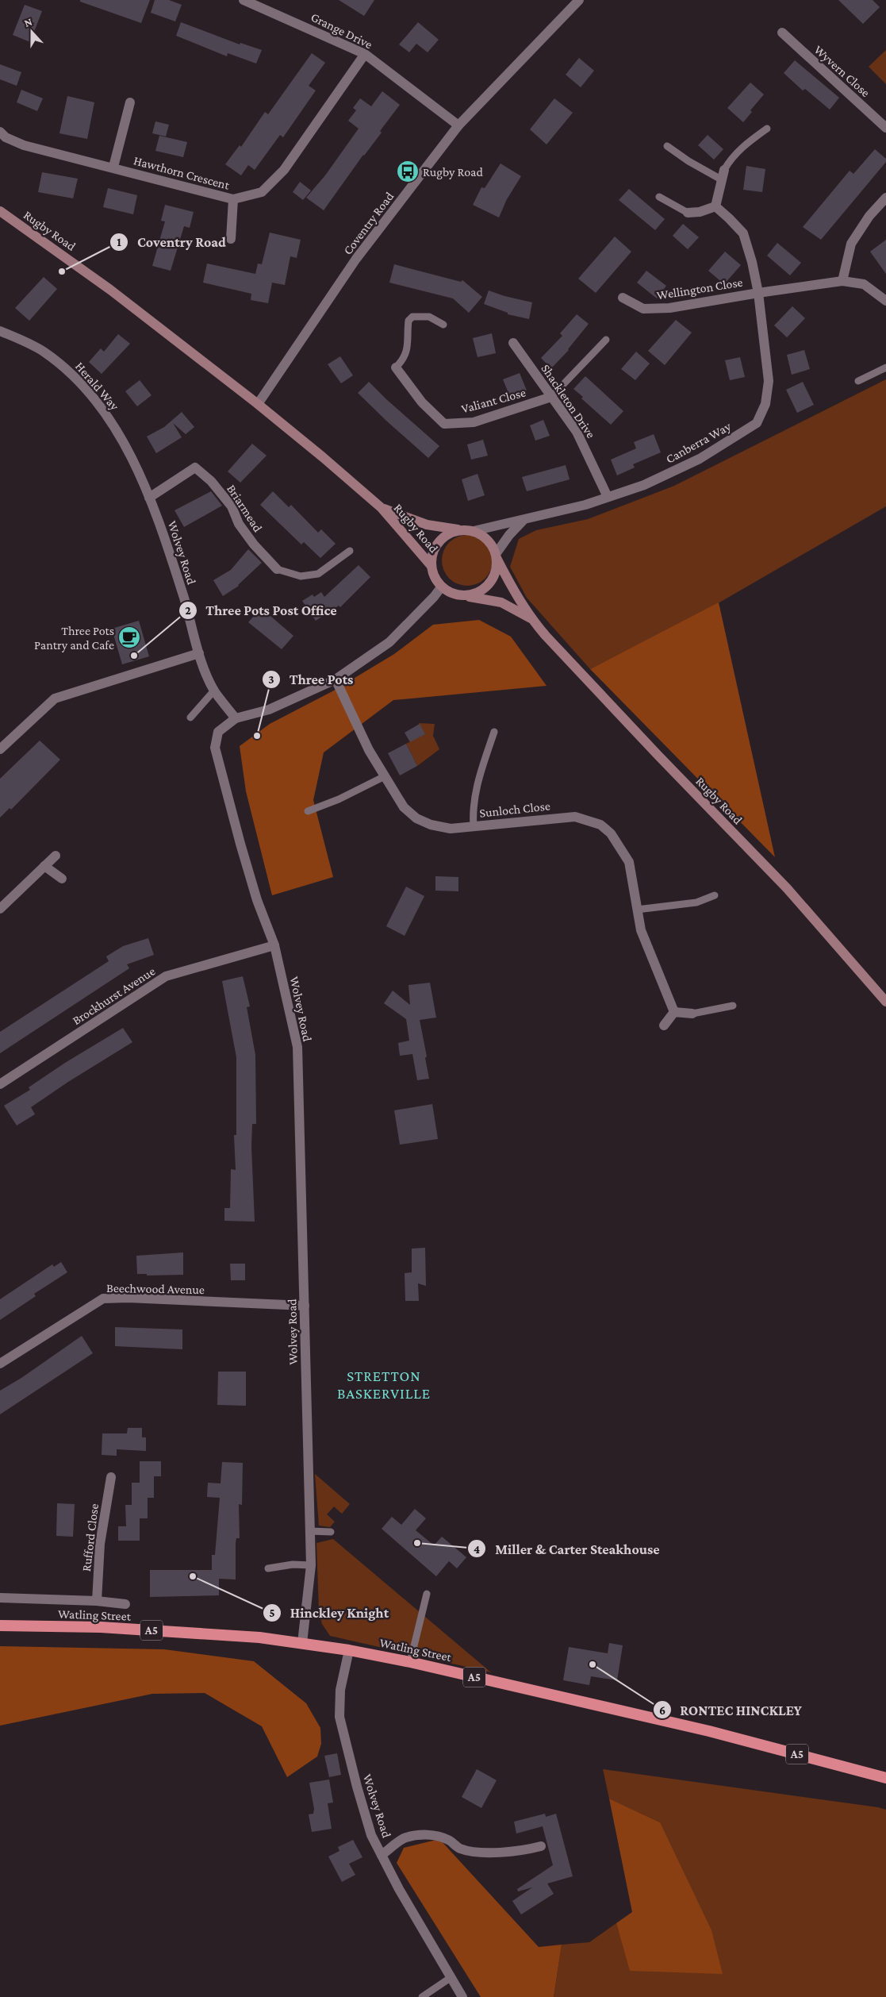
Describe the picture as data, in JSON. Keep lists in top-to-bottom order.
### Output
{
  "streets": {
    "highway": ["Watling Street", "A5"],
    "main road": ["Rugby Road"],
    "street": [
      "Grange Drive",
      "Wyvern Close",
      "Hawthorn Crescent",
      "Coventry Road",
      "Wellington Close",
      "Herald Way",
      "Valiant Close",
      "Shackleton Drive",
      "Canberra Way",
      "Briarmead",
      "Wolvey Road",
      "Sunloch Close",
      "Brockhurst Avenue",
      "Beechwood Avenue",
      "Rufford Close"
    ]
  },
  "crossings": [
    ["Grange Drive", "Hawthorn Crescent"],
    ["Grange Drive", "Coventry Road"],
    ["Coventry Road", "Rugby Road"],
    ["Rugby Road", "Canberra Way"],
    ["Wellington Close", "Canberra Way"],
    ["Herald Way", "Wolvey Road"],
    ["Valiant Close", "Shackleton Drive"],
    ["Shackleton Drive", "Canberra Way"],
    ["Briarmead", "Wolvey Road"],
    ["Wolvey Road", "Brockhurst Avenue"],
    ["Wolvey Road", "Beechwood Avenue"],
    ["Wolvey Road", "Watling Street"]
  ],
  "districts": ["STRETTON BASKERVILLE"],
  "places": {
    "bus stop": ["Rugby Road"],
    "other": [
      "Coventry Road",
      "Three Pots Post Office",
      "Three Pots",
      "Miller & Carter Steakhouse",
      "Hinckley Knight",
      "RONTEC HINCKLEY"
    ],
    "cafe": ["Three Pots Pantry and Cafe"]
  },
  "north": "top"
}
